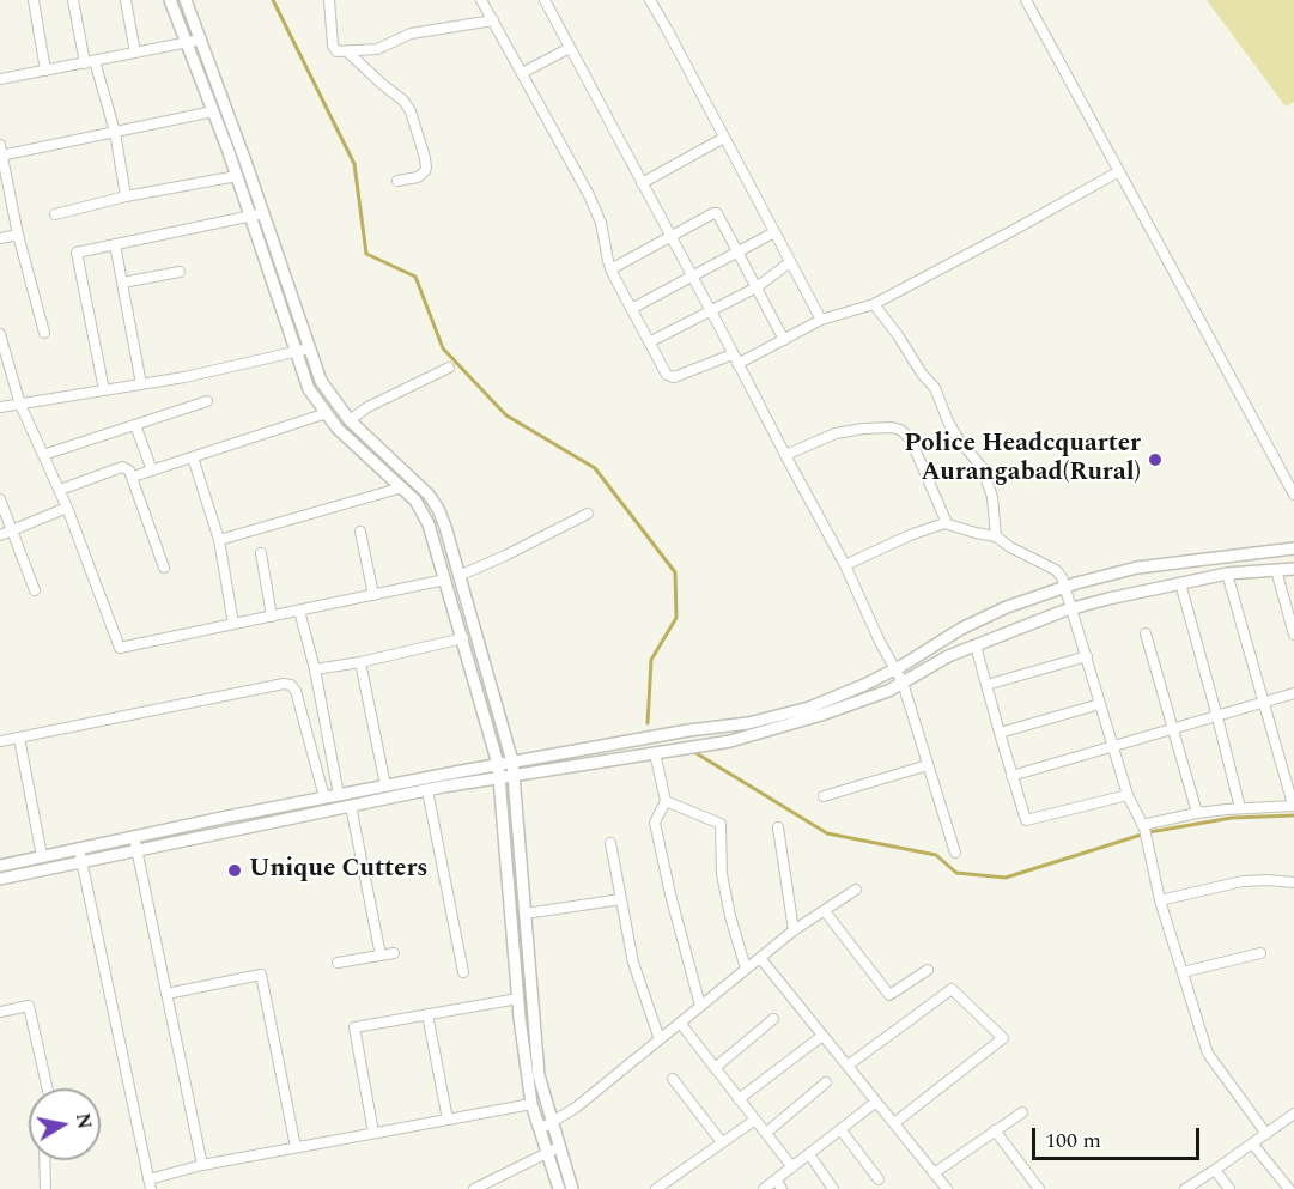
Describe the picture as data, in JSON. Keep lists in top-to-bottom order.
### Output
{
  "places": ["Police Headcquarter Aurangabad(Rural)", "Unique Cutters"],
  "scale_bar": "100 m",
  "north": "right"
}
